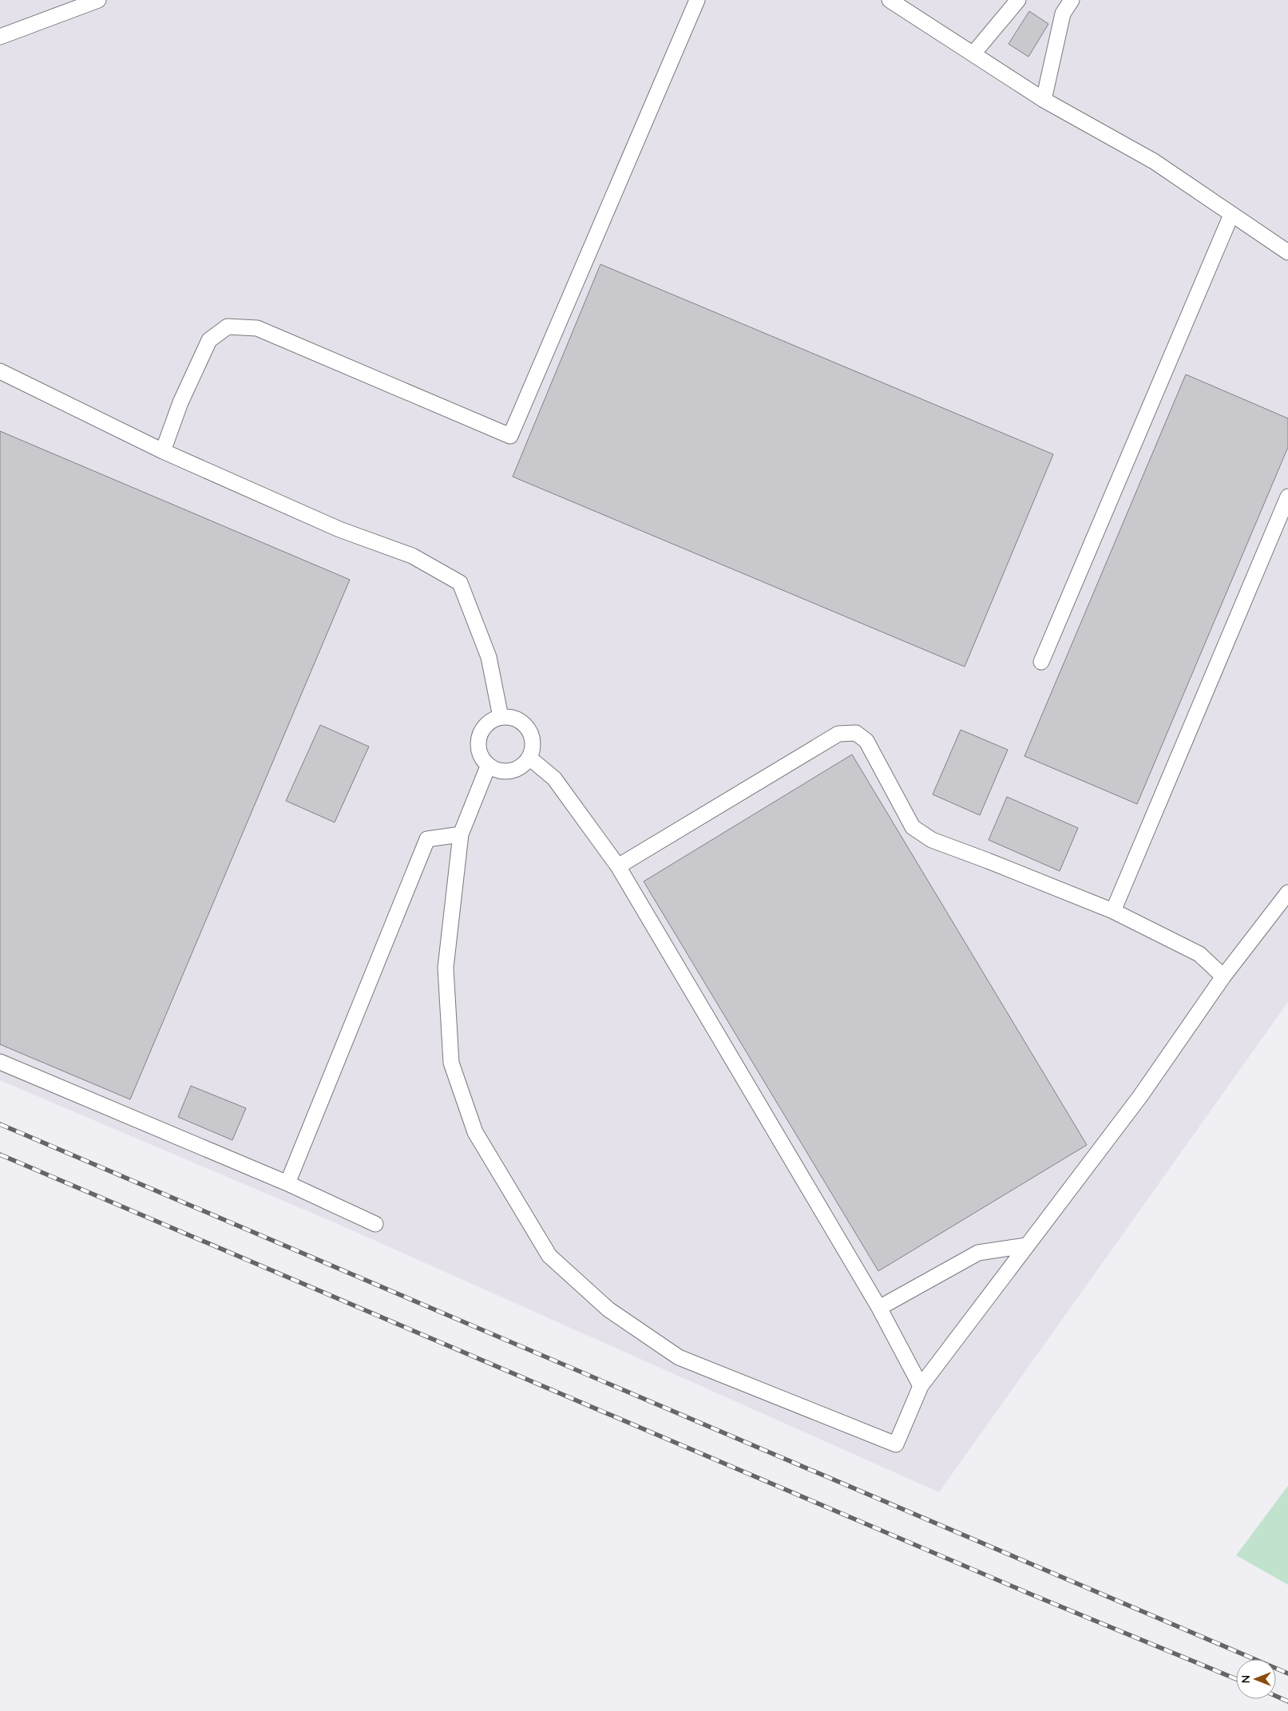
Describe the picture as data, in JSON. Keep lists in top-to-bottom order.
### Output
{
  "north": "left"
}
